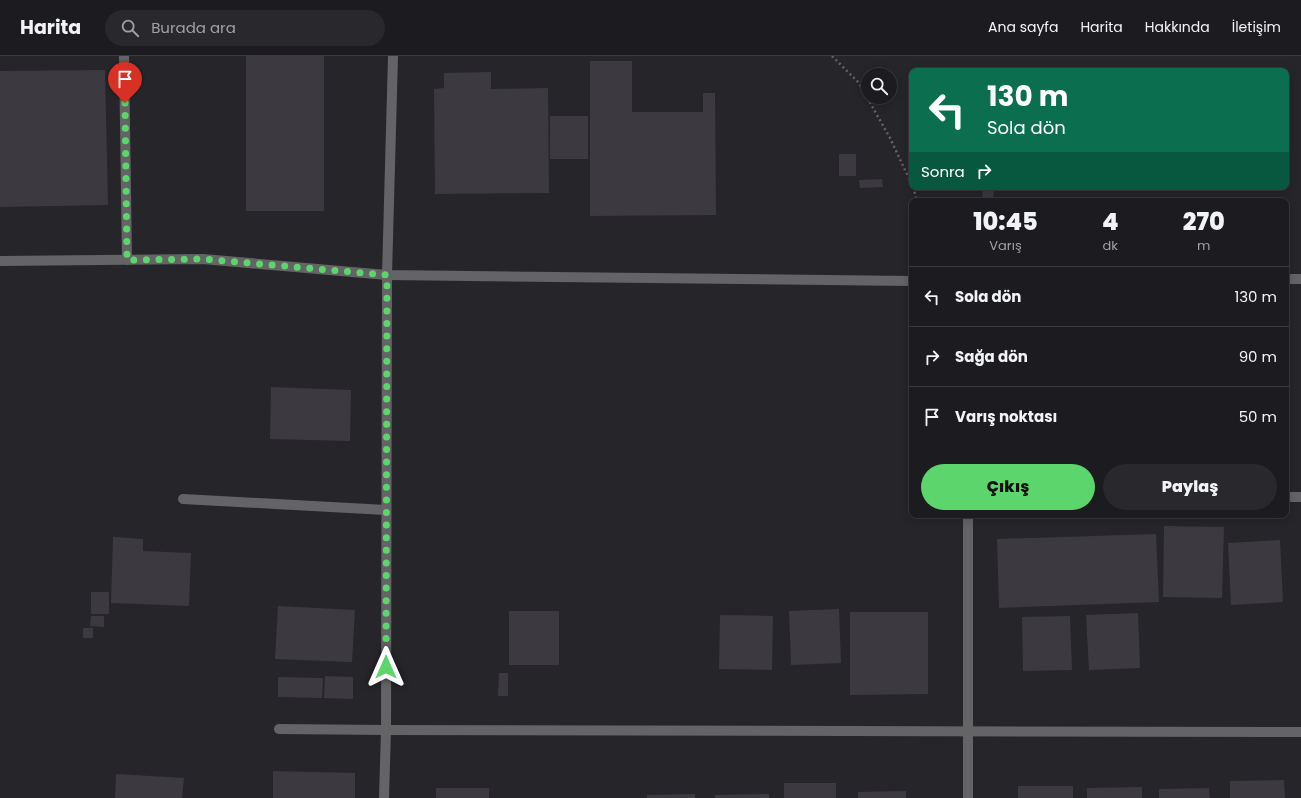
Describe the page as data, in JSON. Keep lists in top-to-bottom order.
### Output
{
  "page": {
    "header": "Harita",
    "search": "Burada ara",
    "nav": [
      "Ana sayfa",
      "Harita",
      "Hakkında",
      "İletişim"
    ],
    "turn": ["130 m", "Sola dön"],
    "then": "Sonra",
    "eta": [
      "10:45",
      "Varış",
      "4",
      "dk",
      "270",
      "m"
    ],
    "list": [
      {
        "name": "Sola dön",
        "value": "130 m"
      },
      {
        "name": "Sağa dön",
        "value": "90 m"
      },
      {
        "name": "Varış noktası",
        "value": "50 m"
      }
    ],
    "buttons": ["Çıkış", "Paylaş"]
  }
}
